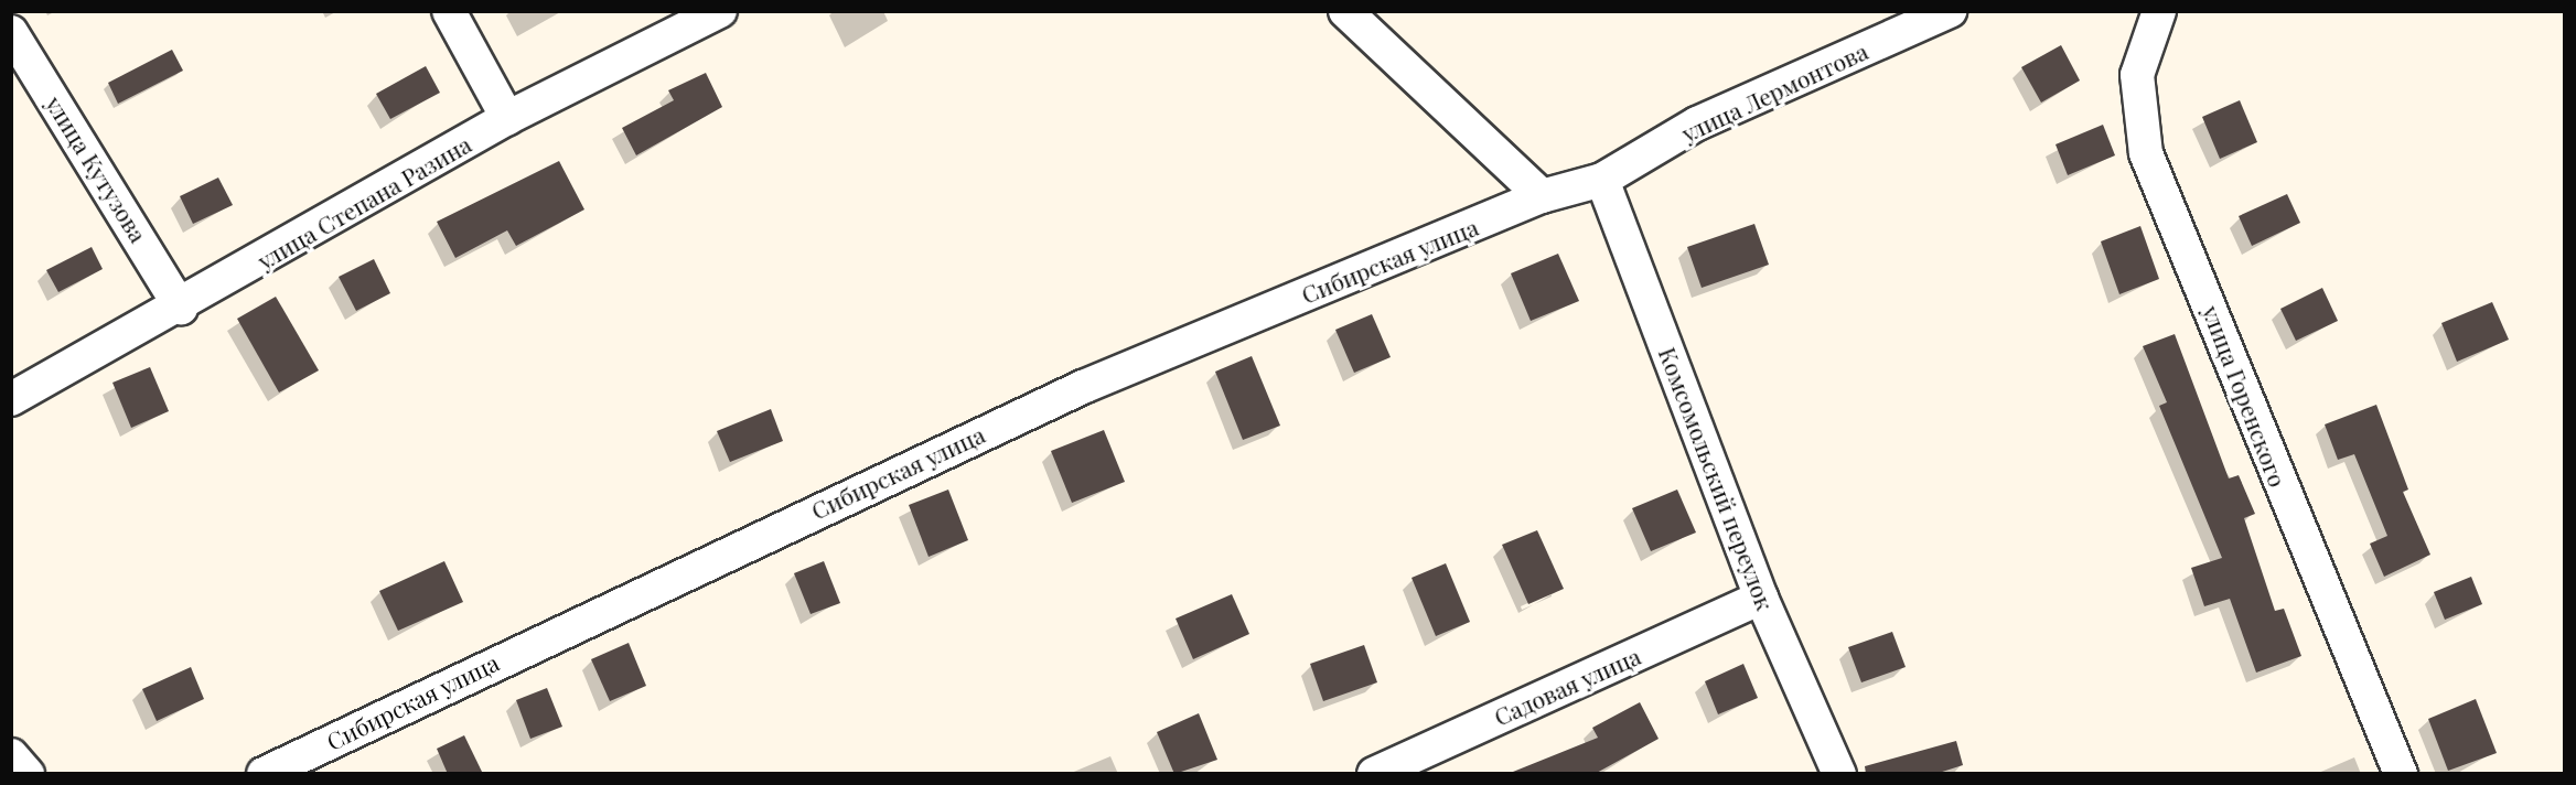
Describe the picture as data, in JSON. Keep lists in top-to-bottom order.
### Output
{
  "streets": {
    "street": [
      "улица Лермонтова",
      "улица Кутузова",
      "улица Степана Разина",
      "Сибирская улица",
      "улица Горенского",
      "Комсомольский переулок",
      "Садовая улица"
    ]
  },
  "crossings": [
    ["улица Лермонтова", "Сибирская улица"],
    ["улица Лермонтова", "Комсомольский переулок"],
    ["улица Кутузова", "улица Степана Разина"],
    ["Комсомольский переулок", "Садовая улица"]
  ]
}
